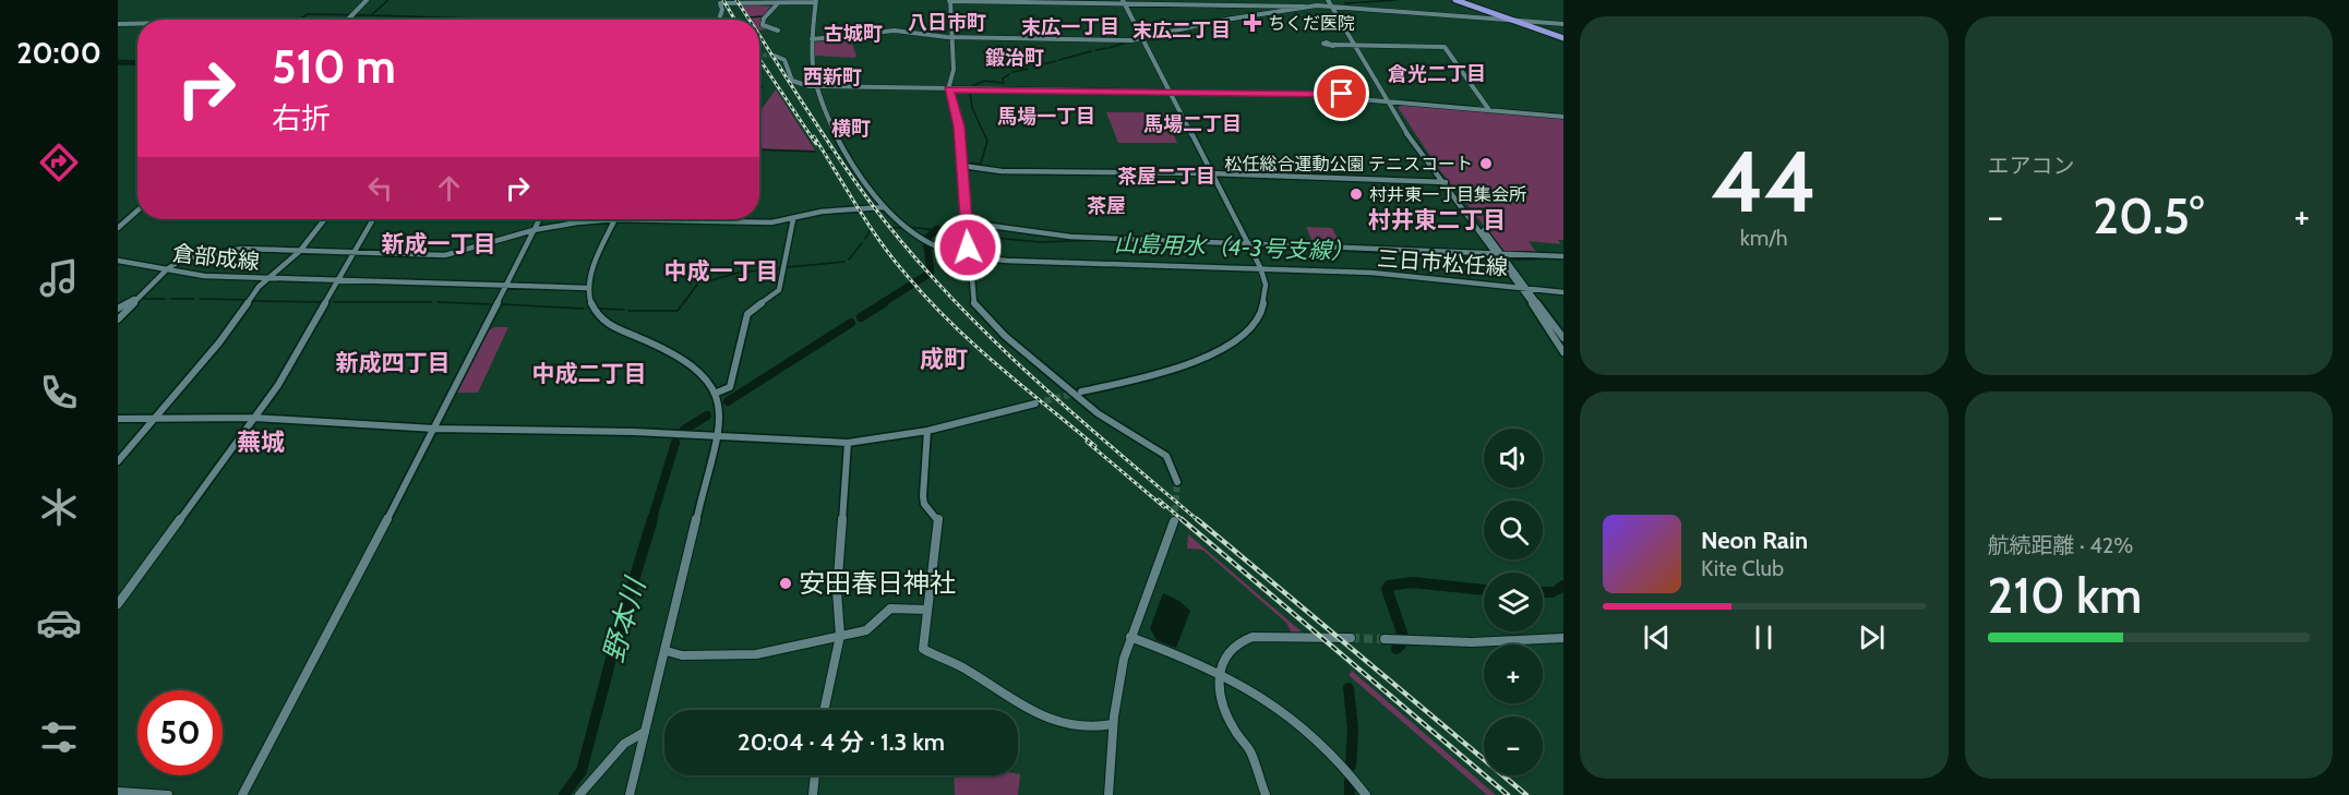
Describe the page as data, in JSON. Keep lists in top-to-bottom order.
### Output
{
  "streets": {
    "street": ["倉部成線", "三日市松任線"]
  },
  "districts": [
    "八日市町",
    "末広一丁目",
    "末広二丁目",
    "古城町",
    "鍛治町",
    "倉光二丁目",
    "西新町",
    "馬場一丁目",
    "馬場二丁目",
    "横町",
    "茶屋二丁目",
    "茶屋",
    "村井東二丁目",
    "新成一丁目",
    "中成一丁目",
    "成町",
    "新成四丁目",
    "中成二丁目",
    "蕪城"
  ],
  "water": ["山島用水（4-3号支線）", "野本川"],
  "places": {
    "health": ["ちくだ医院"],
    "other": ["松任総合運動公園 テニスコート", "村井東一丁目集会所", "安田春日神社"]
  },
  "page": {
    "tabs": "20:00",
    "tile": [
      ["44", "km/h"],
      "エアコン",
      ["航続距離 · 42%", "210 km"]
    ],
    "turn": ["510 m", "右折"],
    "heat": ["−", "20.5°", "+"],
    "map_buttons": ["+", "−"],
    "song": ["Neon Rain", "Kite Club"],
    "limit": "50",
    "trip": "20:04 · 4 分 · 1.3 km"
  }
}
